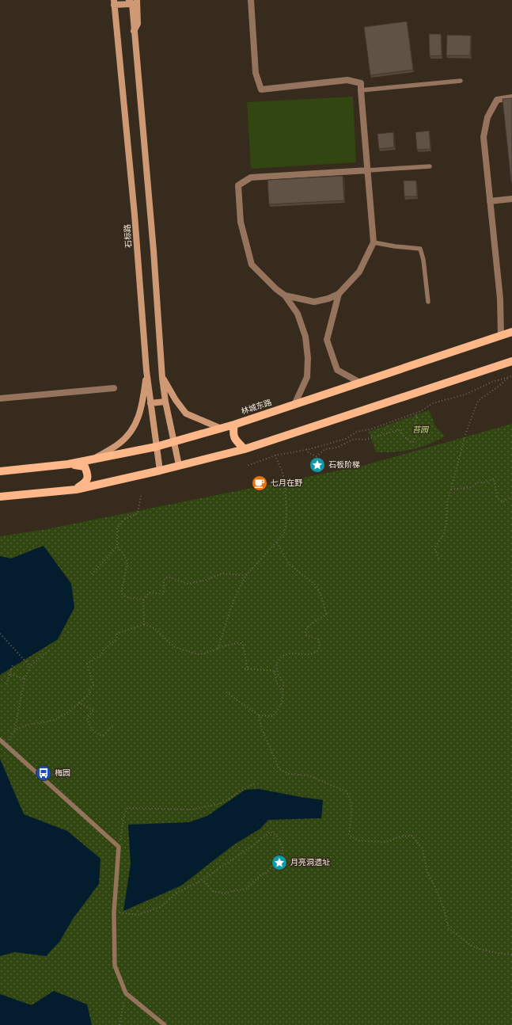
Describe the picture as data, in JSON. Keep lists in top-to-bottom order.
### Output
{
  "streets": {
    "main road": ["石标路", "林城东路"]
  },
  "crossings": [
    ["石标路", "林城东路"]
  ],
  "parks": ["苔园"],
  "places": {
    "place": ["石板阶梯", "月亮洞遗址"],
    "cafe": ["七月在野"],
    "bus stop": ["梅园"]
  }
}
